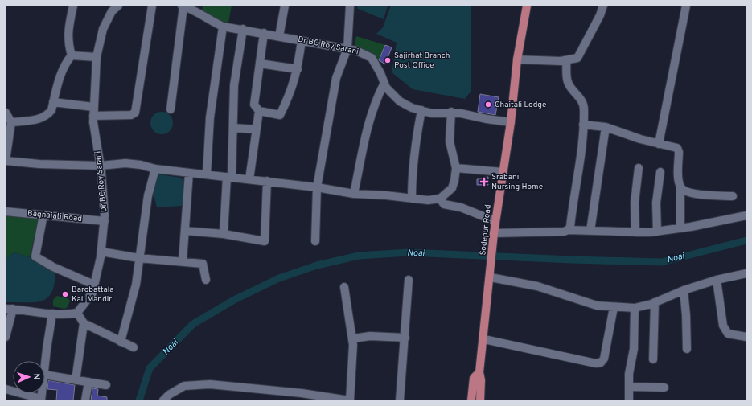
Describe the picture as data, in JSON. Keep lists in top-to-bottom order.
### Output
{
  "streets": {
    "main road": ["Sodepur Road"],
    "street": ["Dr BC Roy Sarani", "Baghajati Road"]
  },
  "crossings": [
    ["Dr BC Roy Sarani", "Baghajati Road"],
    ["Dr BC Roy Sarani", "Sodepur Road"]
  ],
  "water": ["Noai"],
  "places": {
    "other": ["Sajirhat Branch Post Office", "Chaitali Lodge", "Barobattala Kali Mandir"],
    "health": ["Srabani Nursing Home"]
  },
  "north": "right"
}
